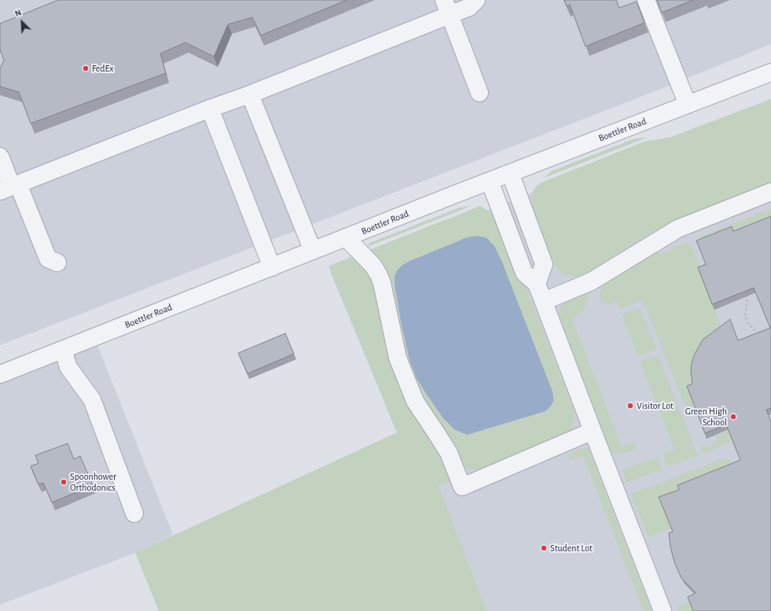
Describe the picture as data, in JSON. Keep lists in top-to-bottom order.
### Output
{
  "streets": {
    "street": ["Boettler Road"]
  },
  "places": [
    "FedEx",
    "Visitor Lot",
    "Green High School",
    "Spoonhower Orthodonics",
    "Student Lot"
  ],
  "north": "top left"
}
